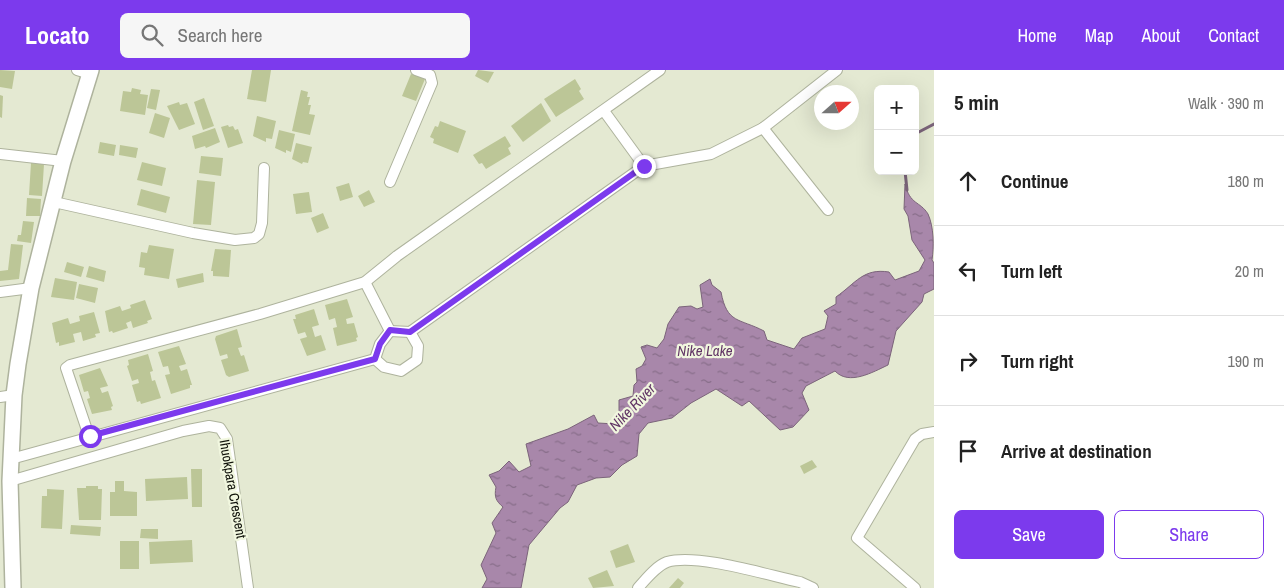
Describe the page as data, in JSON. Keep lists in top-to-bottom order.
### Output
{
  "streets": {
    "street": ["Ihuokpara Crescent"]
  },
  "water": ["Nike Lake", "Nike River"],
  "north": "right",
  "page": {
    "header": "Locato",
    "search": "Search here",
    "nav": [
      "Home",
      "Map",
      "About",
      "Contact"
    ],
    "heading": ["5 min", "Walk · 390 m"],
    "map_buttons": ["+", "−"],
    "list": [
      ["Continue", "180 m"],
      ["Turn left", "20 m"],
      ["Turn right", "190 m"],
      "Arrive at destination"
    ],
    "buttons": ["Save", "Share"]
  }
}
